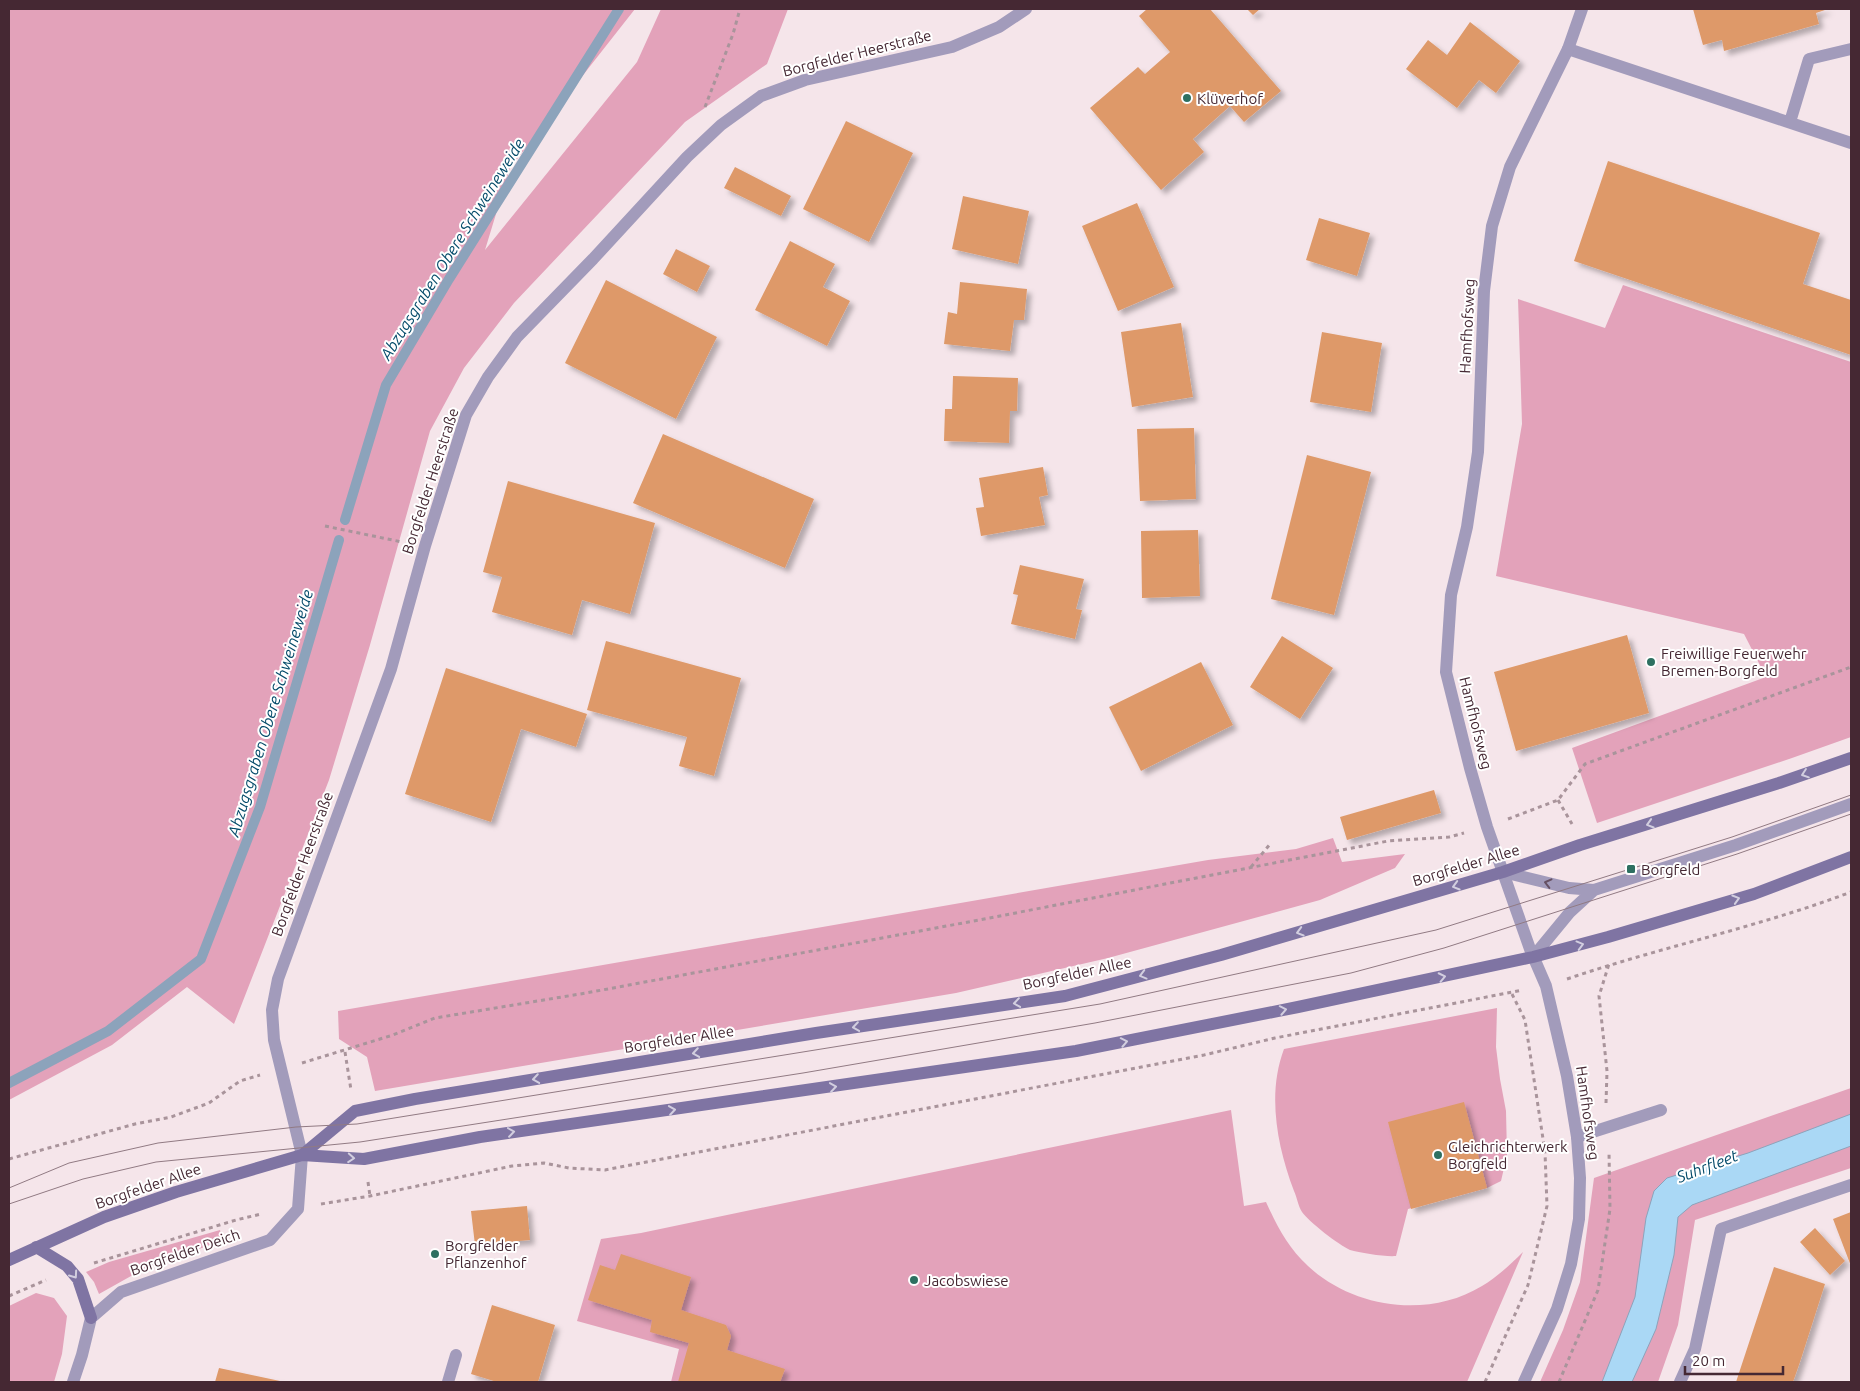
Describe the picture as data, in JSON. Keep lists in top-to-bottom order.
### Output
{
  "streets": {
    "main road": ["Borgfelder Allee"],
    "street": ["Borgfelder Heerstraße", "Hamfhofsweg", "Borgfelder Deich"]
  },
  "crossings": [
    ["Borgfelder Heerstraße", "Borgfelder Allee"],
    ["Hamfhofsweg", "Borgfelder Allee"]
  ],
  "water": ["Abzugsgraben Obere Schweineweide", "Suhrfleet"],
  "places": {
    "other": [
      "Klüverhof",
      "Freiwillige Feuerwehr Bremen-Borgfeld",
      "Gleichrichterwerk Borgfeld",
      "Borgfelder Pflanzenhof",
      "Jacobswiese"
    ],
    "transit": ["Borgfeld"]
  },
  "scale_bar": "20 m"
}
